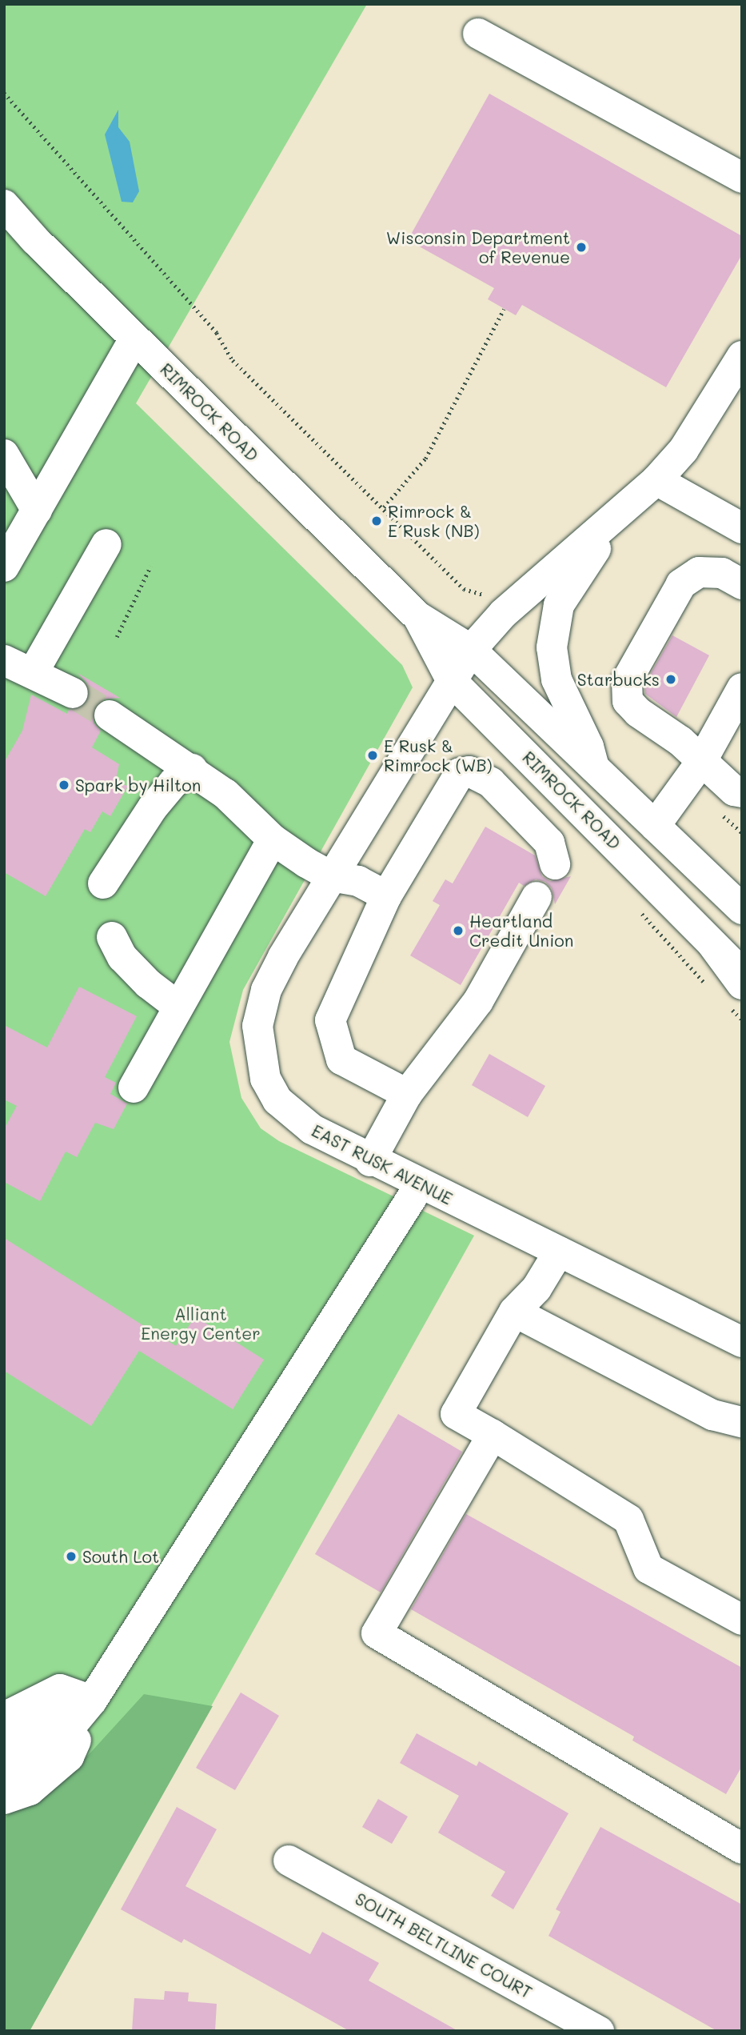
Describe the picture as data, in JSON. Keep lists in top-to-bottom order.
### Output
{
  "streets": {
    "main road": ["RIMROCK ROAD", "EAST RUSK AVENUE", "SOUTH BELTLINE COURT"]
  },
  "crossings": [
    ["RIMROCK ROAD", "EAST RUSK AVENUE"]
  ],
  "parks": ["Alliant Energy Center"],
  "places": [
    "Wisconsin Department of Revenue",
    "Rimrock & E Rusk (NB)",
    "Starbucks",
    "E Rusk & Rimrock (WB)",
    "Spark by Hilton",
    "Heartland Credit Union",
    "South Lot"
  ]
}
